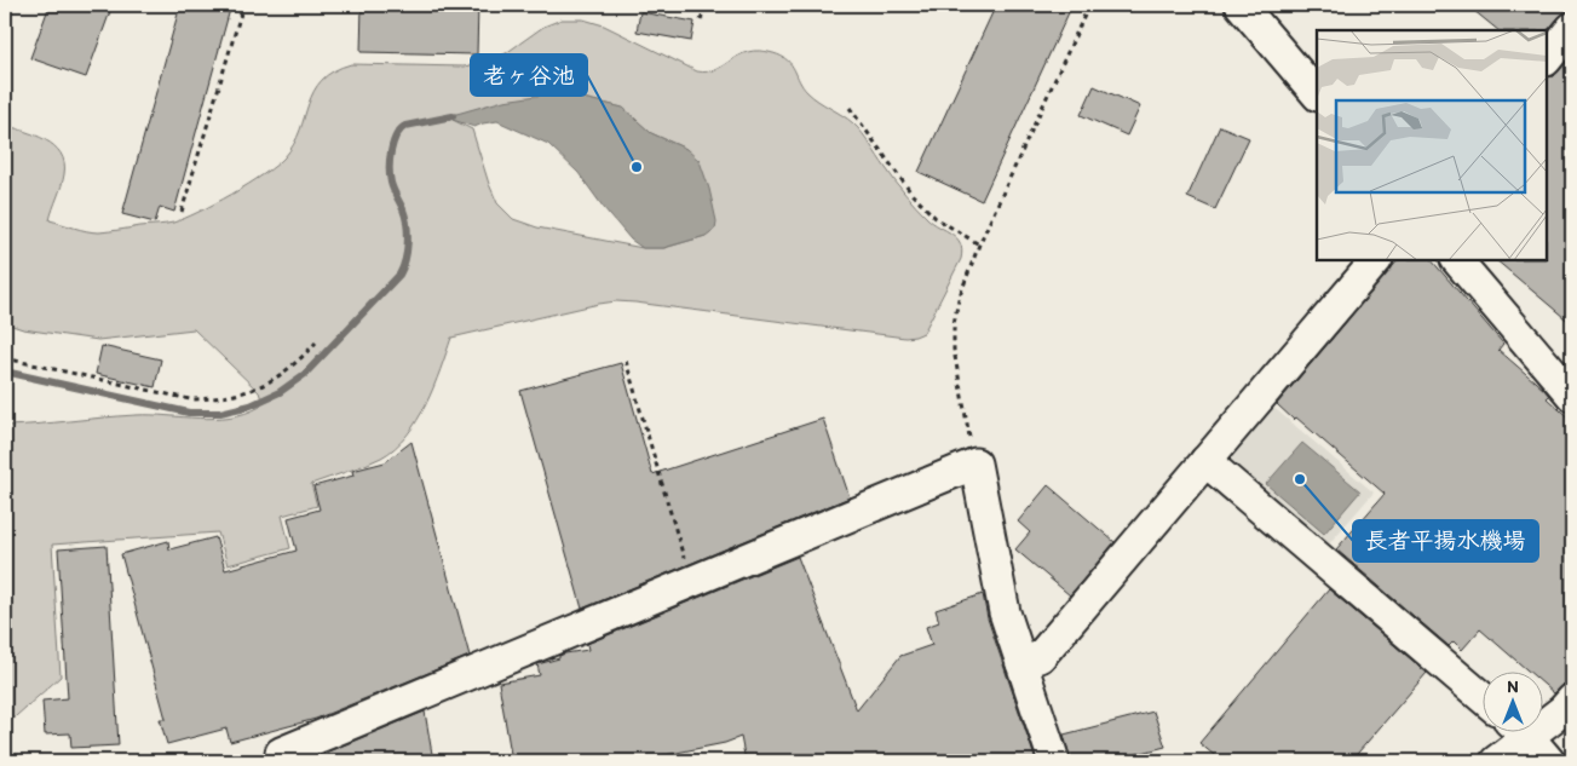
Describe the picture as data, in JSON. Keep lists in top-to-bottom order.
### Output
{
  "places": ["老ヶ谷池", "長者平揚水機場"],
  "north": "top"
}
